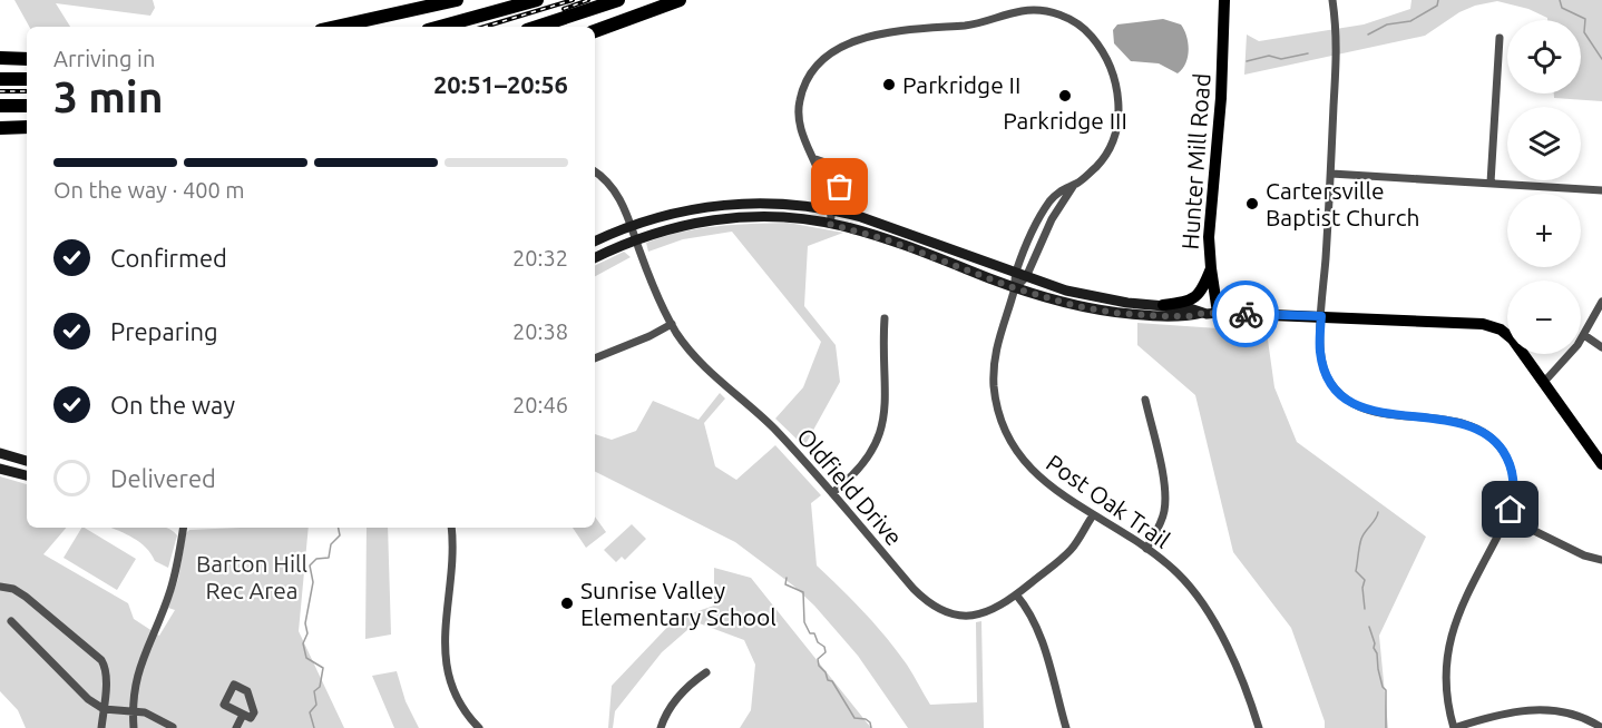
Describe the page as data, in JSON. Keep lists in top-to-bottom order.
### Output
{
  "streets": {
    "main road": ["Hunter Mill Road"],
    "street": ["Oldfield Drive", "Post Oak Trail"]
  },
  "crossings": [
    ["Oldfield Drive", "Post Oak Trail"]
  ],
  "parks": ["Barton Hill Rec Area"],
  "places": [
    "Parkridge II",
    "Parkridge III",
    "Cartersville Baptist Church",
    "Sunrise Valley Elementary School"
  ],
  "page": {
    "map_buttons": ["+", "−"],
    "heading": ["3 min", "Arriving in", "20:51–20:56"],
    "bar": "On the way · 400 m",
    "list": [
      ["Confirmed", "20:32"],
      ["Preparing", "20:38"],
      ["On the way", "20:46"],
      "Delivered"
    ]
  }
}
